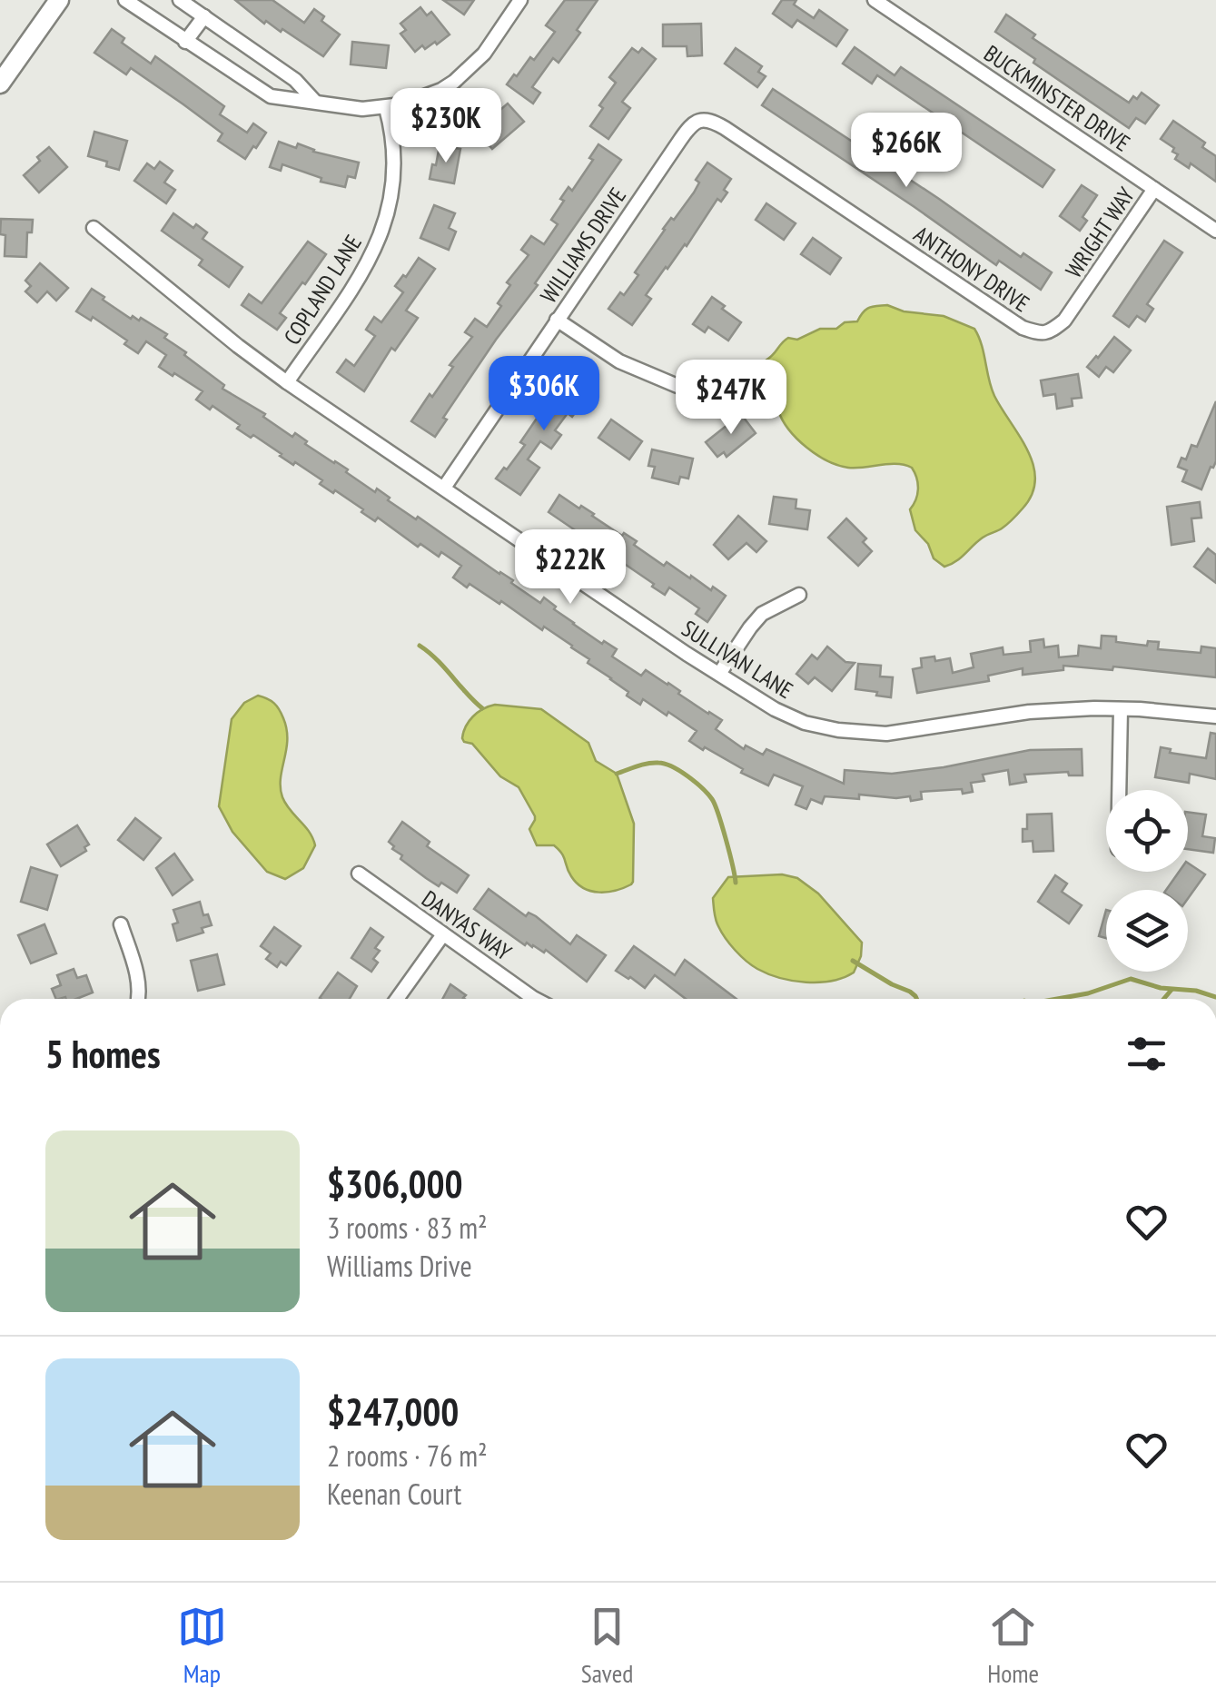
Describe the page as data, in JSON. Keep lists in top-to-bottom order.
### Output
{
  "streets": {
    "street": [
      "BUCKMINSTER DRIVE",
      "WRIGHT WAY",
      "WILLIAMS DRIVE",
      "ANTHONY DRIVE",
      "COPLAND LANE",
      "SULLIVAN LANE",
      "DANYAS WAY"
    ]
  },
  "crossings": [
    ["BUCKMINSTER DRIVE", "WRIGHT WAY"],
    ["WRIGHT WAY", "ANTHONY DRIVE"],
    ["WILLIAMS DRIVE", "ANTHONY DRIVE"],
    ["WILLIAMS DRIVE", "SULLIVAN LANE"],
    ["COPLAND LANE", "SULLIVAN LANE"]
  ],
  "page": {
    "price": [
      "$230K",
      "$266K",
      "$306K",
      "$247K",
      "$222K"
    ],
    "heading": "5 homes",
    "list": [
      {
        "name": "$306,000",
        "note": "3 rooms · 83 m² · Williams Drive"
      },
      {
        "name": "$247,000",
        "note": "2 rooms · 76 m² · Keenan Court"
      }
    ],
    "tabs": ["Map", "Saved", "Home"]
  }
}
